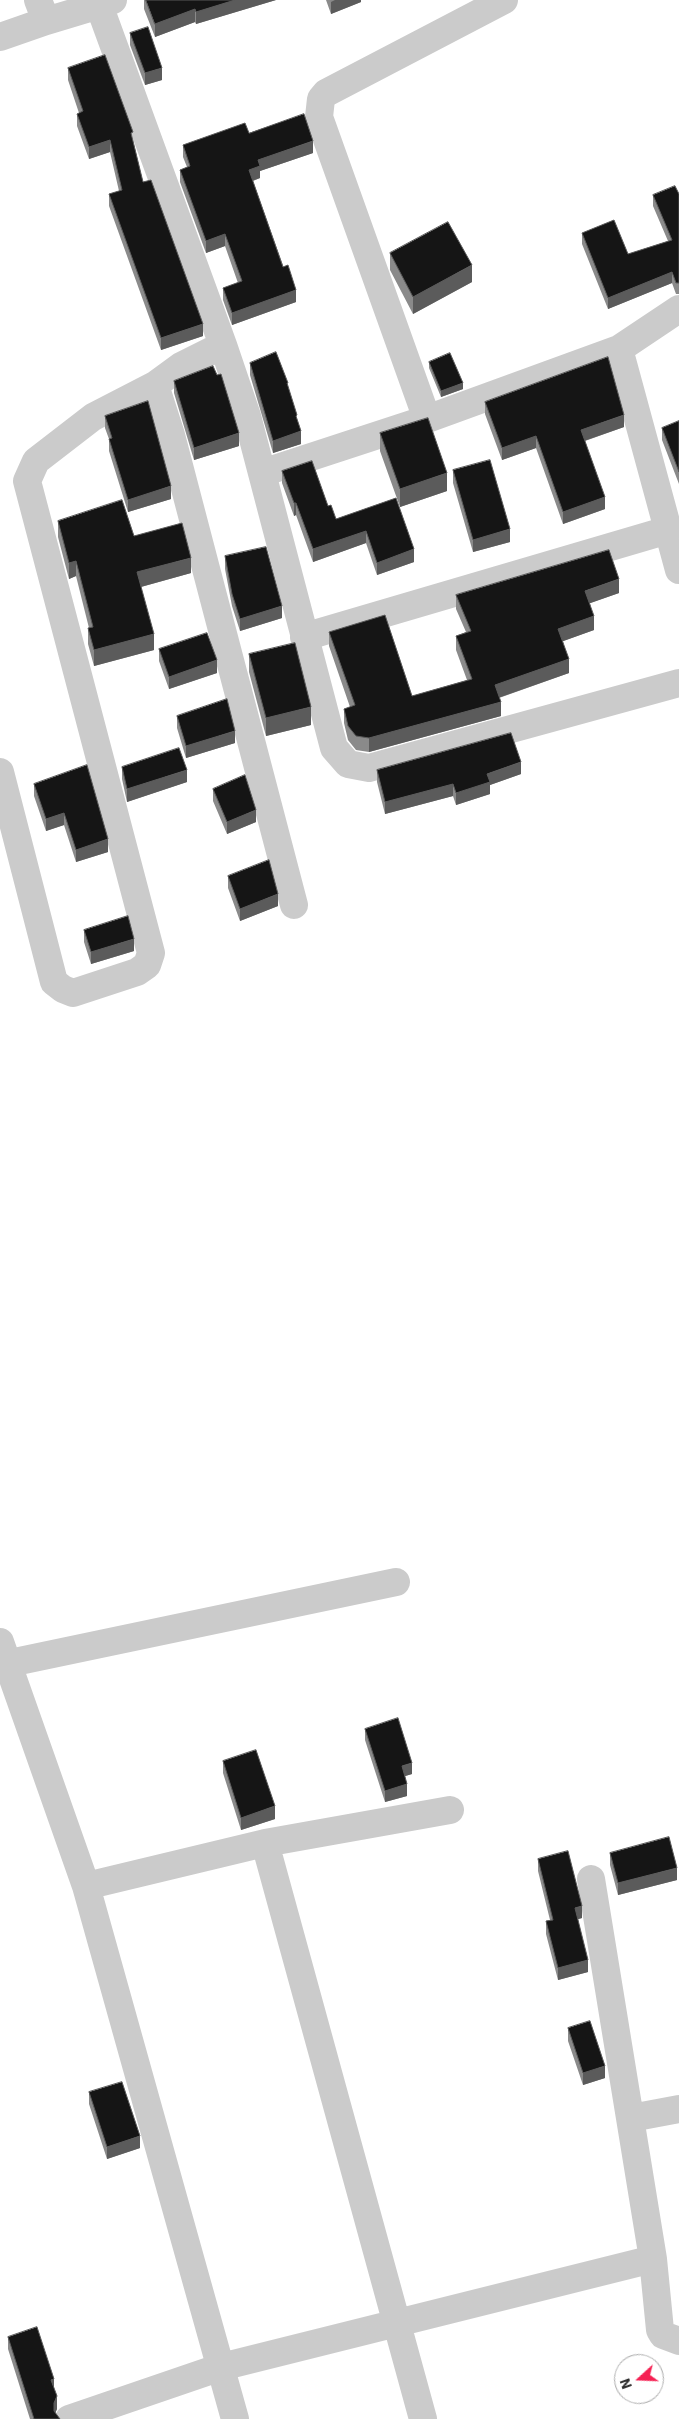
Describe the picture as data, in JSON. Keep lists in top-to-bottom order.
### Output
{
  "north": "left"
}
